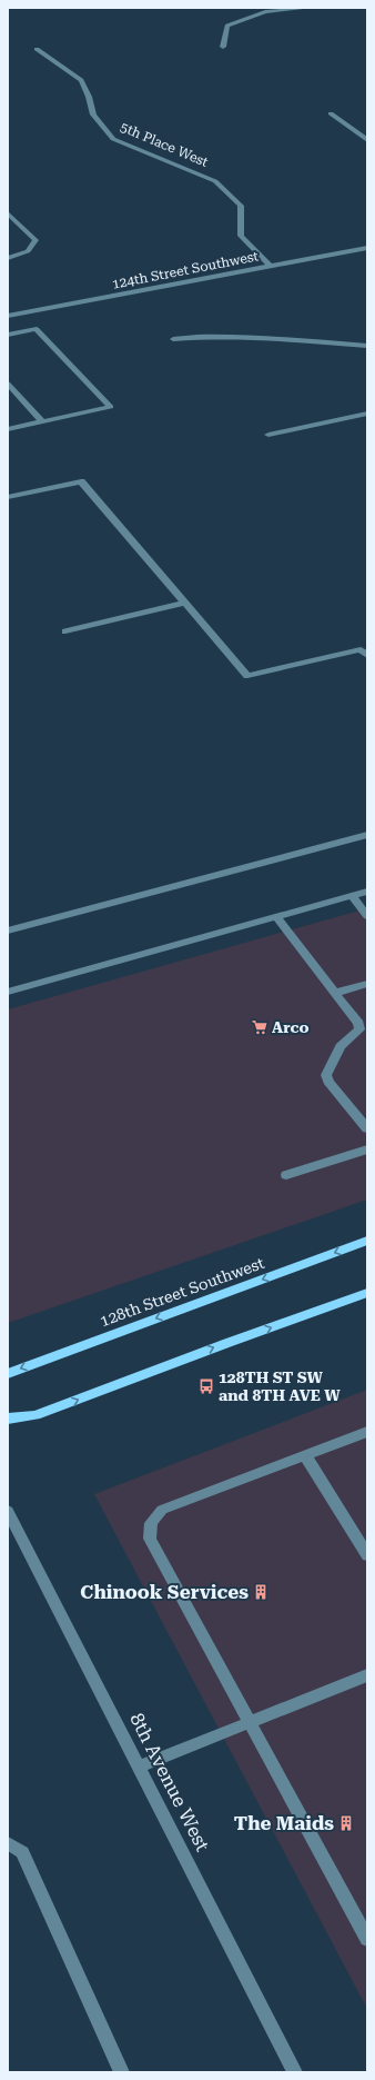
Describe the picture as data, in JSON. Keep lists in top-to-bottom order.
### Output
{
  "streets": {
    "main road": ["128th Street Southwest"],
    "street": ["5th Place West", "124th Street Southwest", "8th Avenue West"]
  },
  "crossings": [
    ["5th Place West", "124th Street Southwest"]
  ],
  "places": {
    "supermarket": ["Arco"],
    "bus stop": ["128TH ST SW and 8TH AVE W"],
    "building": ["Chinook Services", "The Maids"]
  }
}
